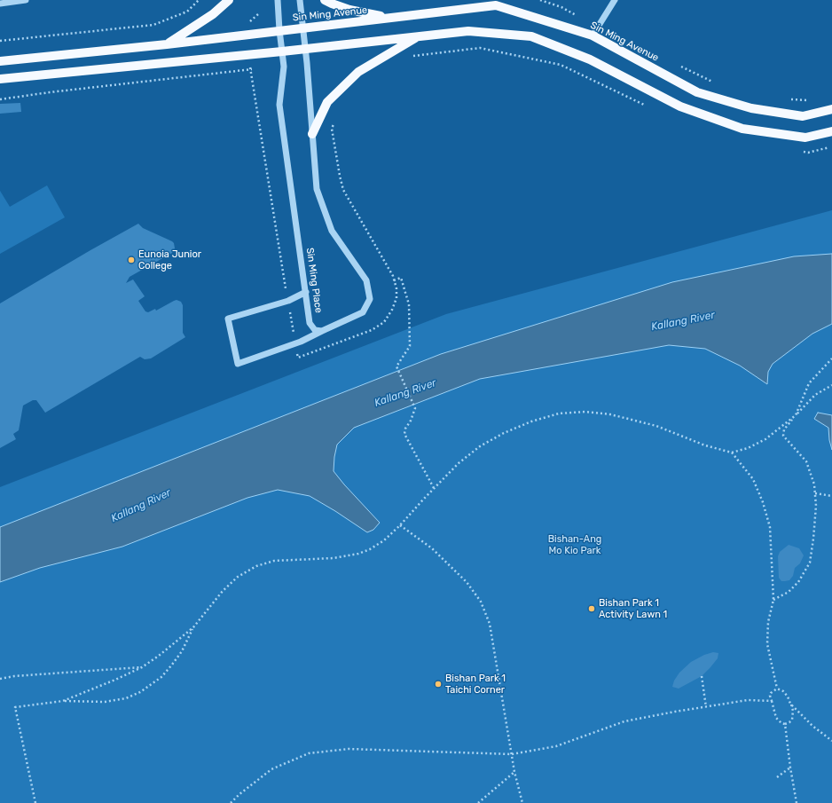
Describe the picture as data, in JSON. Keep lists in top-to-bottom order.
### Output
{
  "streets": {
    "main road": ["Sin Ming Avenue"],
    "street": ["Sin Ming Place"]
  },
  "crossings": [
    ["Sin Ming Avenue", "Sin Ming Place"]
  ],
  "water": ["Kallang River"],
  "parks": ["Bishan-Ang Mo Kio Park"],
  "places": ["Eunoia Junior College", "Bishan Park 1 Activity Lawn 1", "Bishan Park 1 Taichi Corner"]
}
